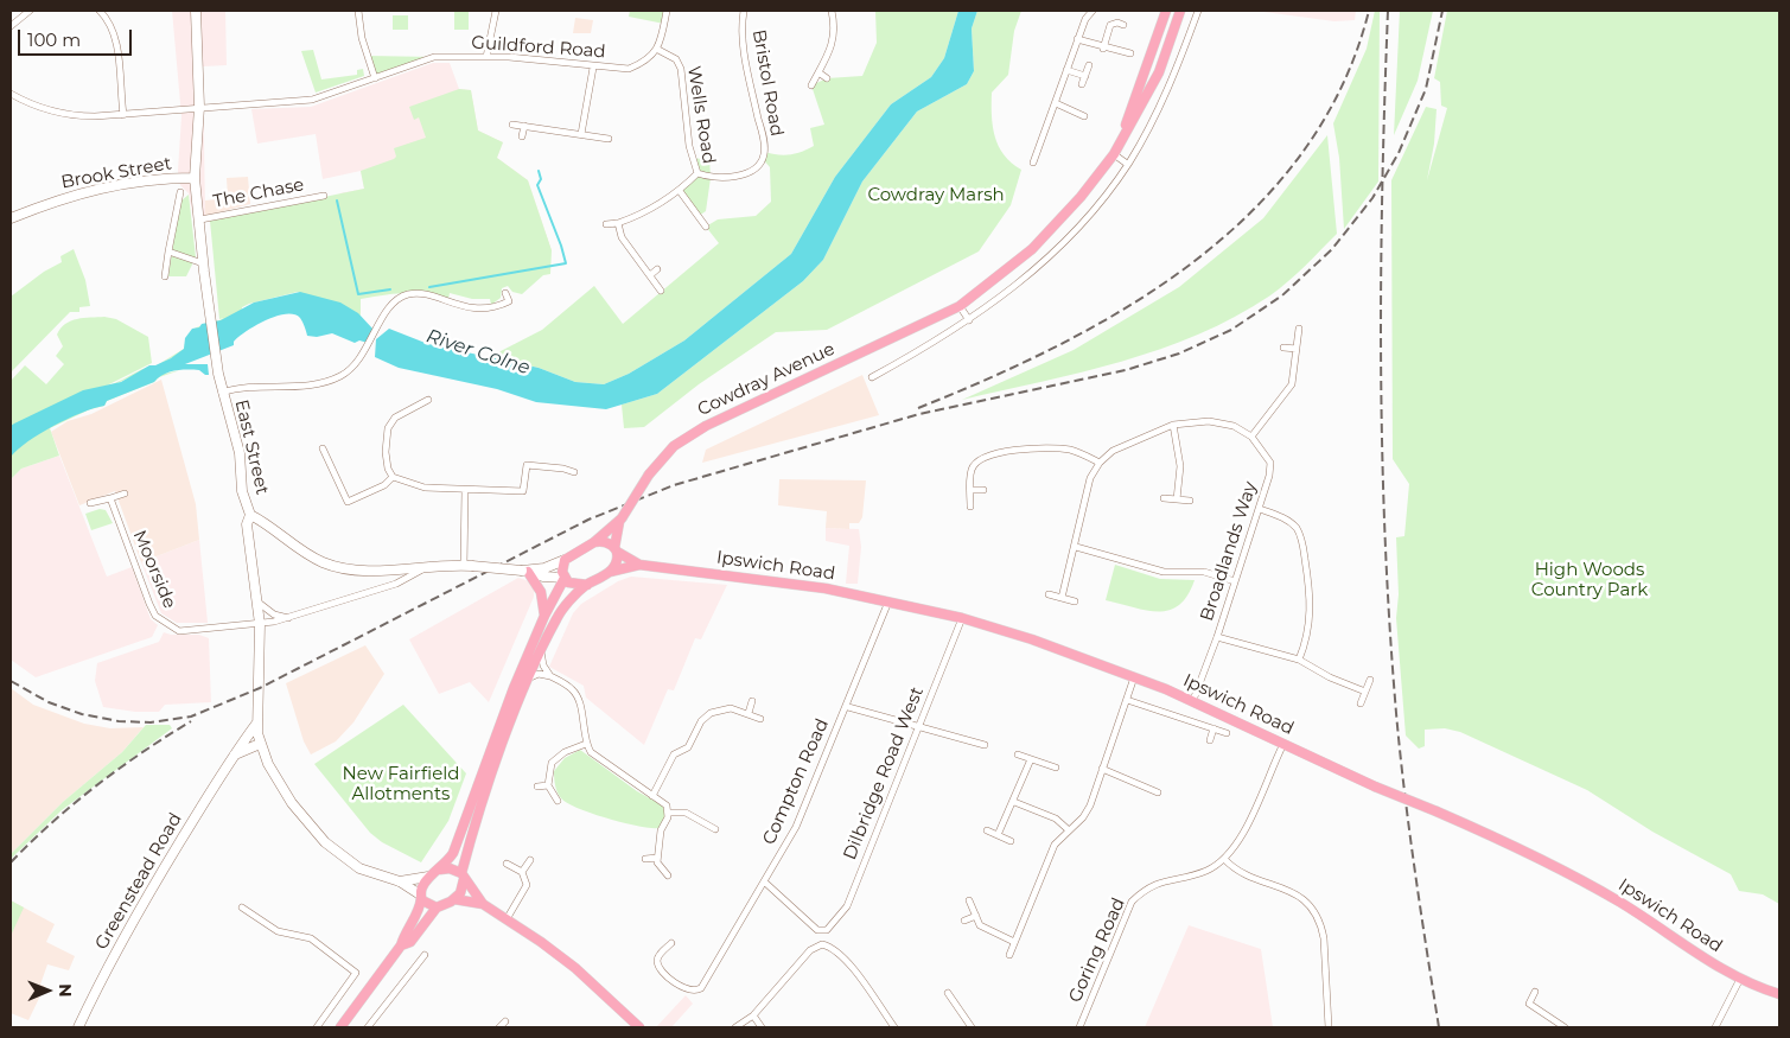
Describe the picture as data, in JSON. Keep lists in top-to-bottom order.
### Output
{
  "streets": {
    "main road": ["Cowdray Avenue", "Ipswich Road"],
    "street": [
      "Guildford Road",
      "Bristol Road",
      "Wells Road",
      "Brook Street",
      "The Chase",
      "East Street",
      "Broadlands Way",
      "Moorside",
      "Dilbridge Road West",
      "Compton Road",
      "Greenstead Road",
      "Goring Road"
    ]
  },
  "crossings": [
    ["Guildford Road", "Wells Road"],
    ["Guildford Road", "East Street"],
    ["Bristol Road", "Wells Road"],
    ["Brook Street", "East Street"],
    ["The Chase", "East Street"],
    ["Cowdray Avenue", "Ipswich Road"],
    ["East Street", "Moorside"],
    ["East Street", "Greenstead Road"],
    ["Broadlands Way", "Ipswich Road"],
    ["Ipswich Road", "Dilbridge Road West"],
    ["Ipswich Road", "Compton Road"],
    ["Ipswich Road", "Goring Road"],
    ["Dilbridge Road West", "Compton Road"]
  ],
  "water": ["River Colne"],
  "parks": ["Cowdray Marsh", "High Woods Country Park", "New Fairfield Allotments"],
  "scale_bar": "100 m",
  "north": "right"
}
